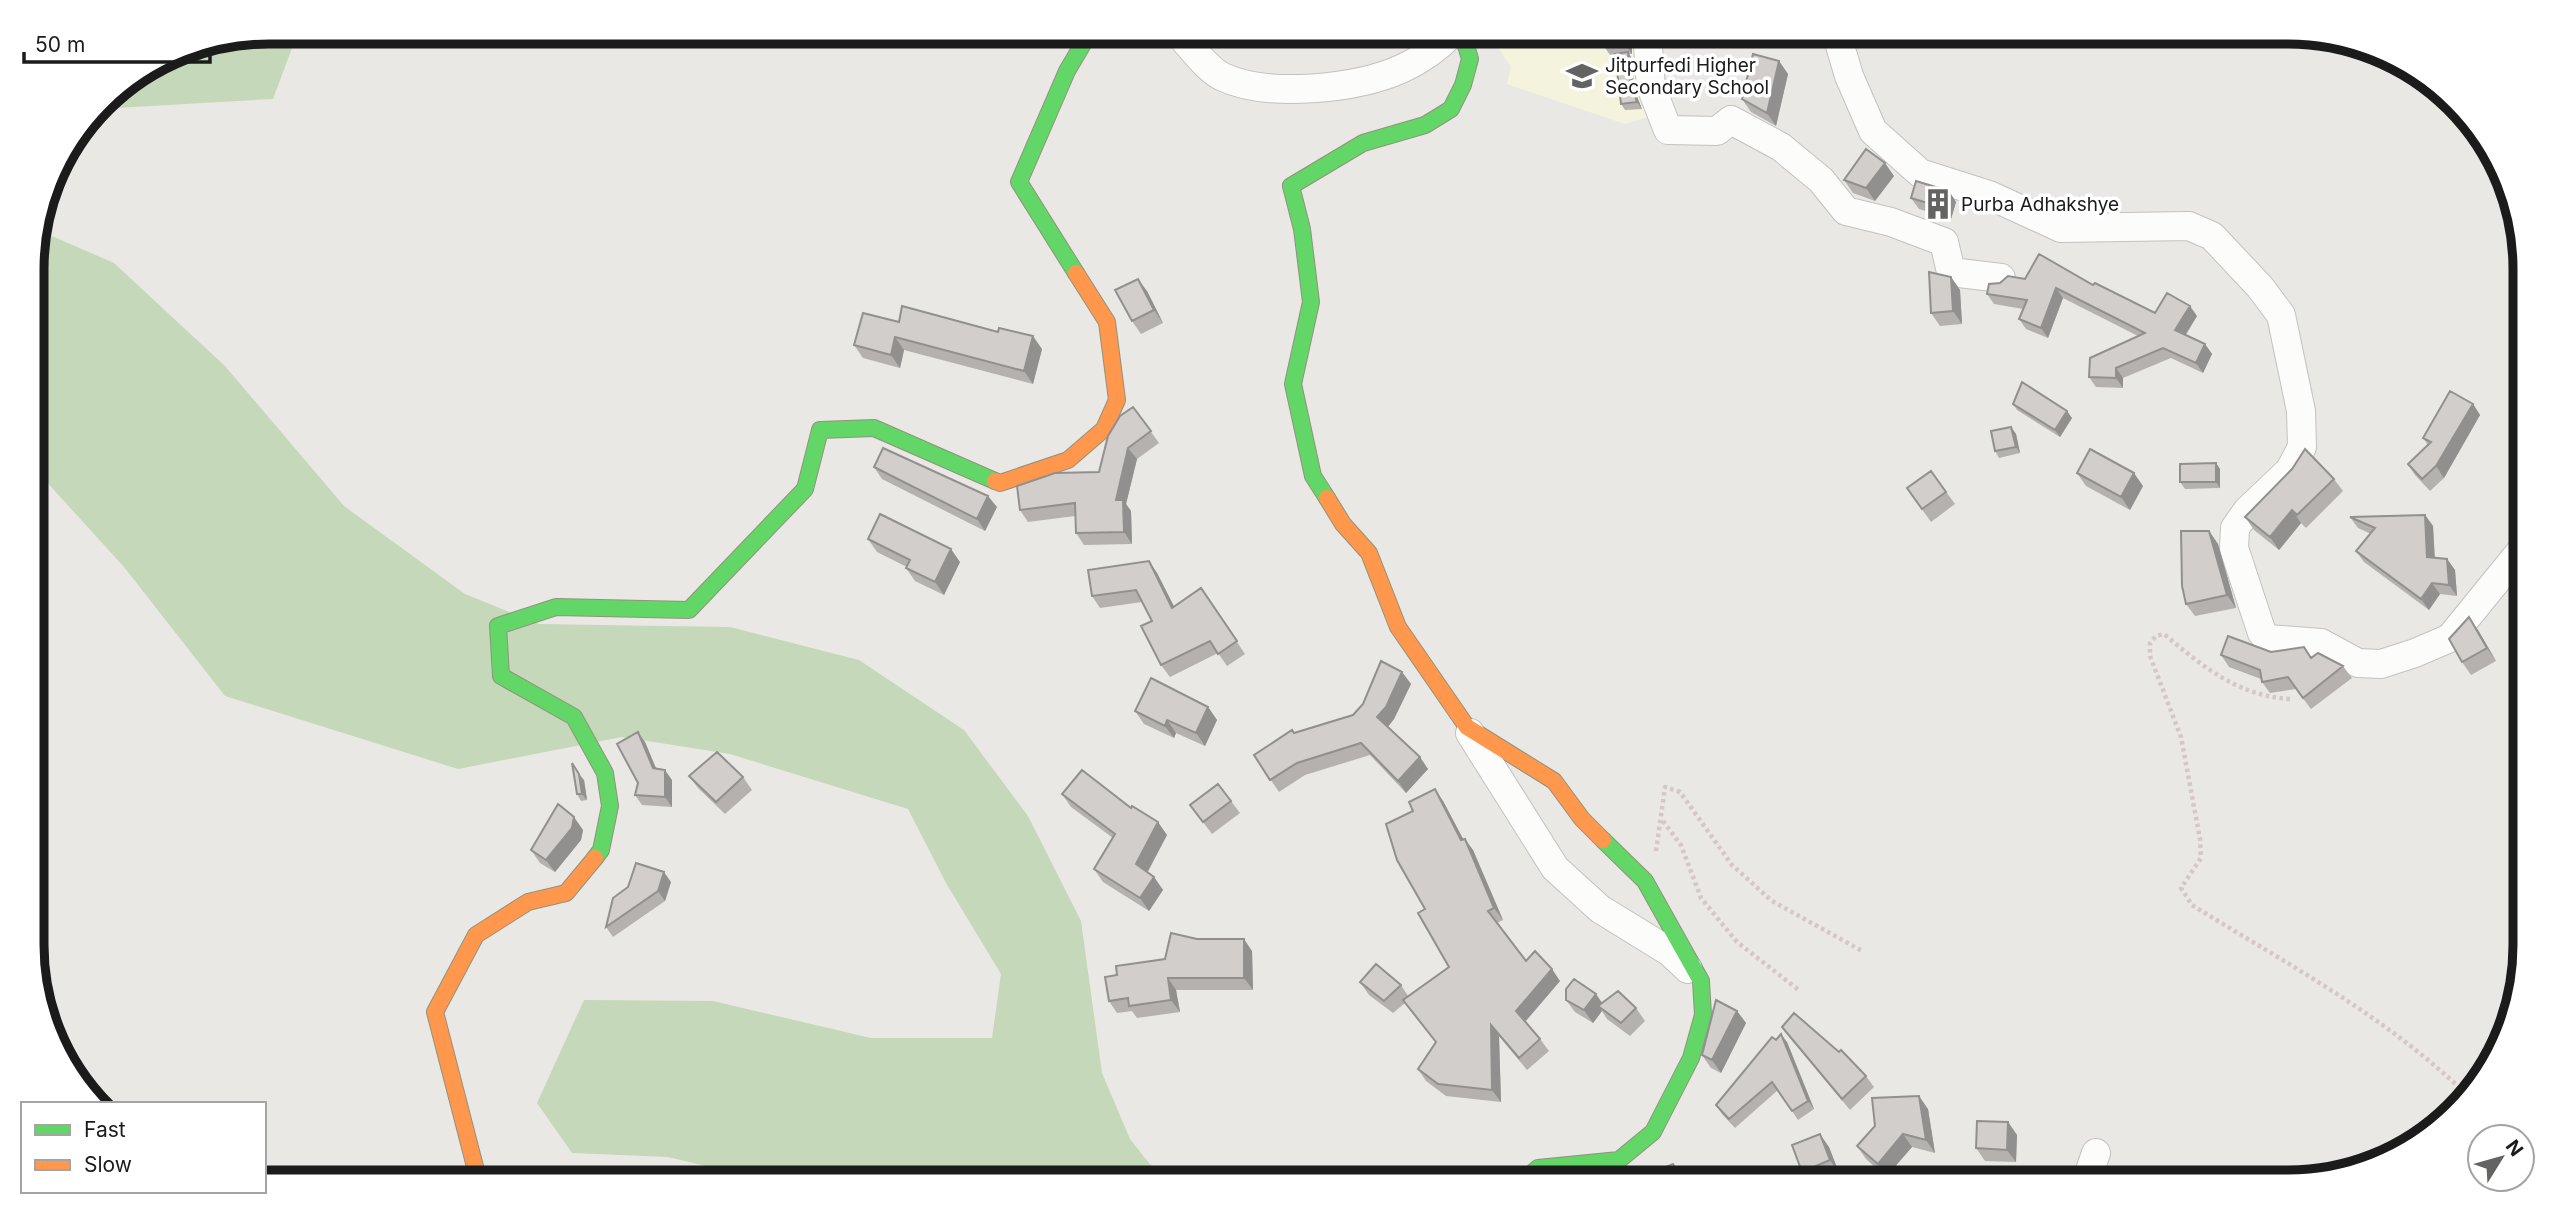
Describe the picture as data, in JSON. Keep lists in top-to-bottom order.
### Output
{
  "places": {
    "school or university": ["Jitpurfedi Higher Secondary School"],
    "building": ["Purba Adhakshye"]
  },
  "legend": ["Fast", "Slow"],
  "scale_bar": "50 m",
  "north": "top right"
}
